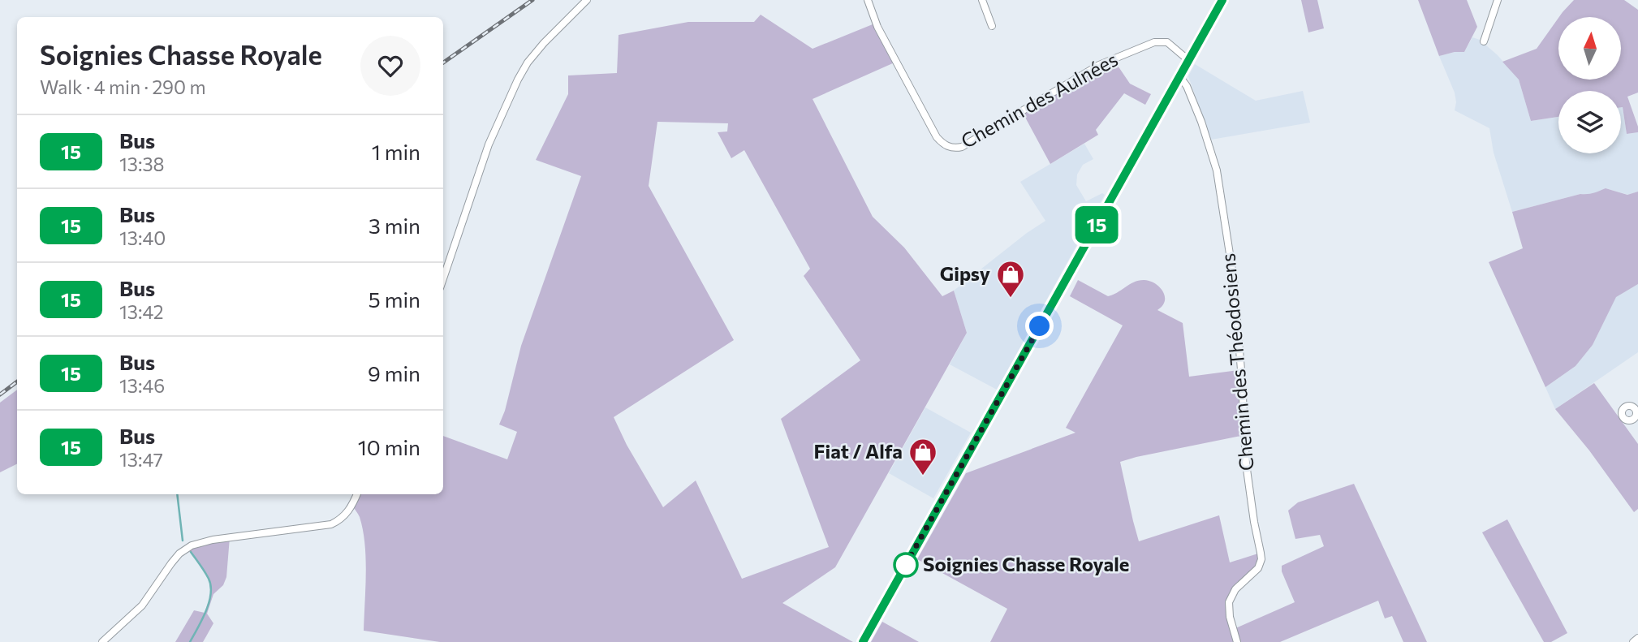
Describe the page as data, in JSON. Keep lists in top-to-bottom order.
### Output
{
  "streets": {
    "street": ["Chemin des Aulnées", "Chemin des Théodosiens"]
  },
  "places": {
    "shop": ["Gipsy", "Fiat / Alfa"],
    "other": ["Soignies Chasse Royale"]
  },
  "lines": ["bus line 15"],
  "north": "top",
  "page": {
    "on_map": "15",
    "heading": ["Soignies Chasse Royale", "Walk · 4 min · 290 m"],
    "list": [
      {
        "mark": "15",
        "name": "Bus",
        "note": "13:38",
        "value": "1 min"
      },
      {
        "mark": "15",
        "name": "Bus",
        "note": "13:40",
        "value": "3 min"
      },
      {
        "mark": "15",
        "name": "Bus",
        "note": "13:42",
        "value": "5 min"
      },
      {
        "mark": "15",
        "name": "Bus",
        "note": "13:46",
        "value": "9 min"
      },
      {
        "mark": "15",
        "name": "Bus",
        "note": "13:47",
        "value": "10 min"
      }
    ]
  }
}
